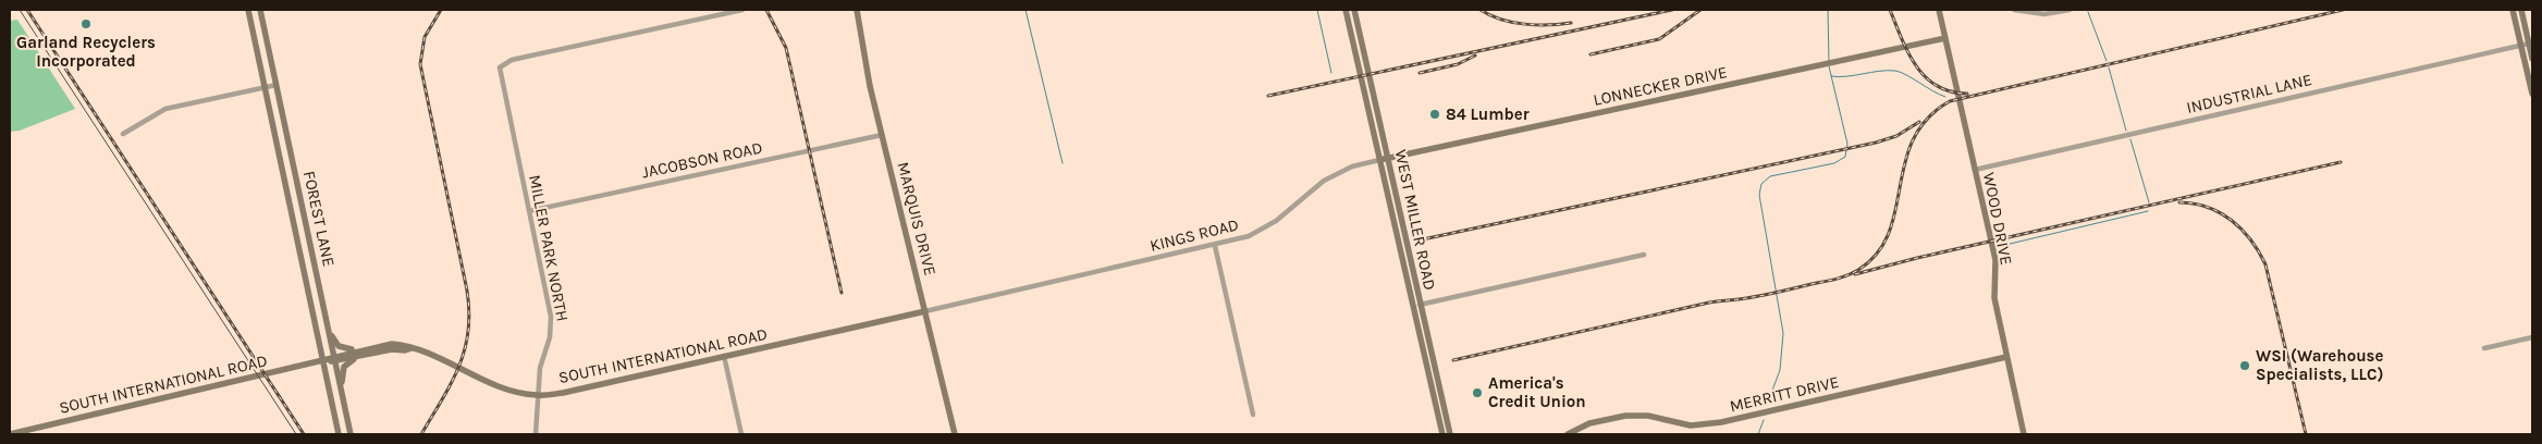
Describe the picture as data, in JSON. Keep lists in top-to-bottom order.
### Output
{
  "streets": {
    "street": [
      "LONNECKER DRIVE",
      "INDUSTRIAL LANE",
      "JACOBSON ROAD",
      "FOREST LANE",
      "MARQUIS DRIVE",
      "WOOD DRIVE",
      "WEST MILLER ROAD",
      "KINGS ROAD",
      "MILLER PARK NORTH",
      "SOUTH INTERNATIONAL ROAD",
      "MERRITT DRIVE"
    ]
  },
  "crossings": [
    ["LONNECKER DRIVE", "WOOD DRIVE"],
    ["LONNECKER DRIVE", "WEST MILLER ROAD"],
    ["LONNECKER DRIVE", "KINGS ROAD"],
    ["INDUSTRIAL LANE", "WOOD DRIVE"],
    ["JACOBSON ROAD", "MARQUIS DRIVE"],
    ["JACOBSON ROAD", "MILLER PARK NORTH"],
    ["FOREST LANE", "SOUTH INTERNATIONAL ROAD"],
    ["MARQUIS DRIVE", "KINGS ROAD"],
    ["MARQUIS DRIVE", "SOUTH INTERNATIONAL ROAD"],
    ["WOOD DRIVE", "MERRITT DRIVE"],
    ["WEST MILLER ROAD", "KINGS ROAD"],
    ["KINGS ROAD", "SOUTH INTERNATIONAL ROAD"],
    ["MILLER PARK NORTH", "SOUTH INTERNATIONAL ROAD"]
  ],
  "places": [
    "Garland Recyclers Incorporated",
    "84 Lumber",
    "WSI (Warehouse Specialists, LLC)",
    "America's Credit Union"
  ]
}
